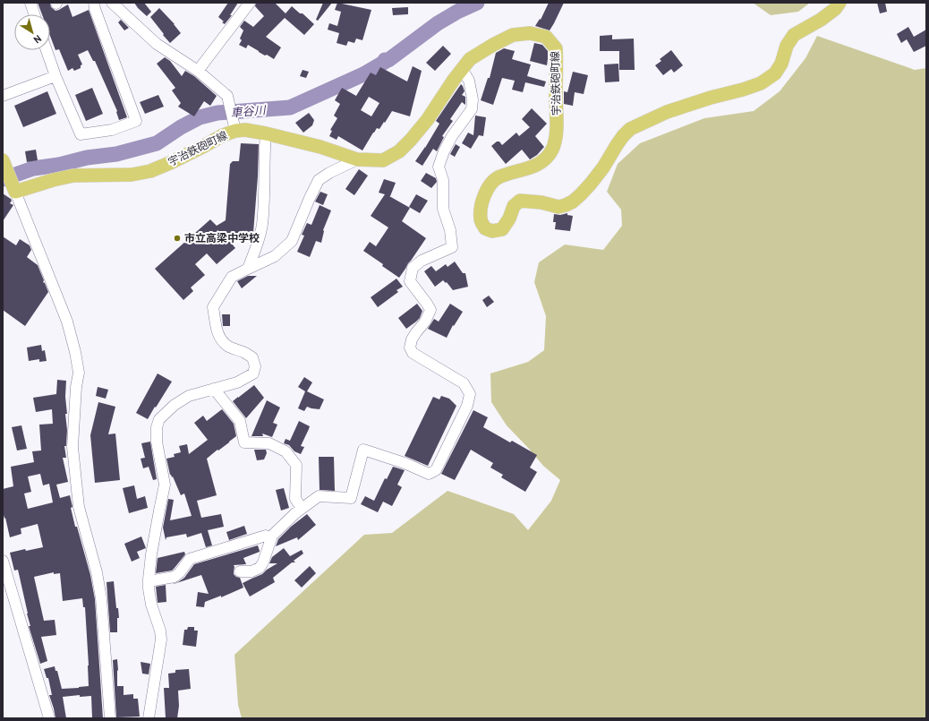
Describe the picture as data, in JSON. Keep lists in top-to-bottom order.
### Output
{
  "streets": {
    "main road": ["宇治鉄砲町線"]
  },
  "water": ["車谷川"],
  "places": ["市立高梁中学校"],
  "north": "bottom right"
}
